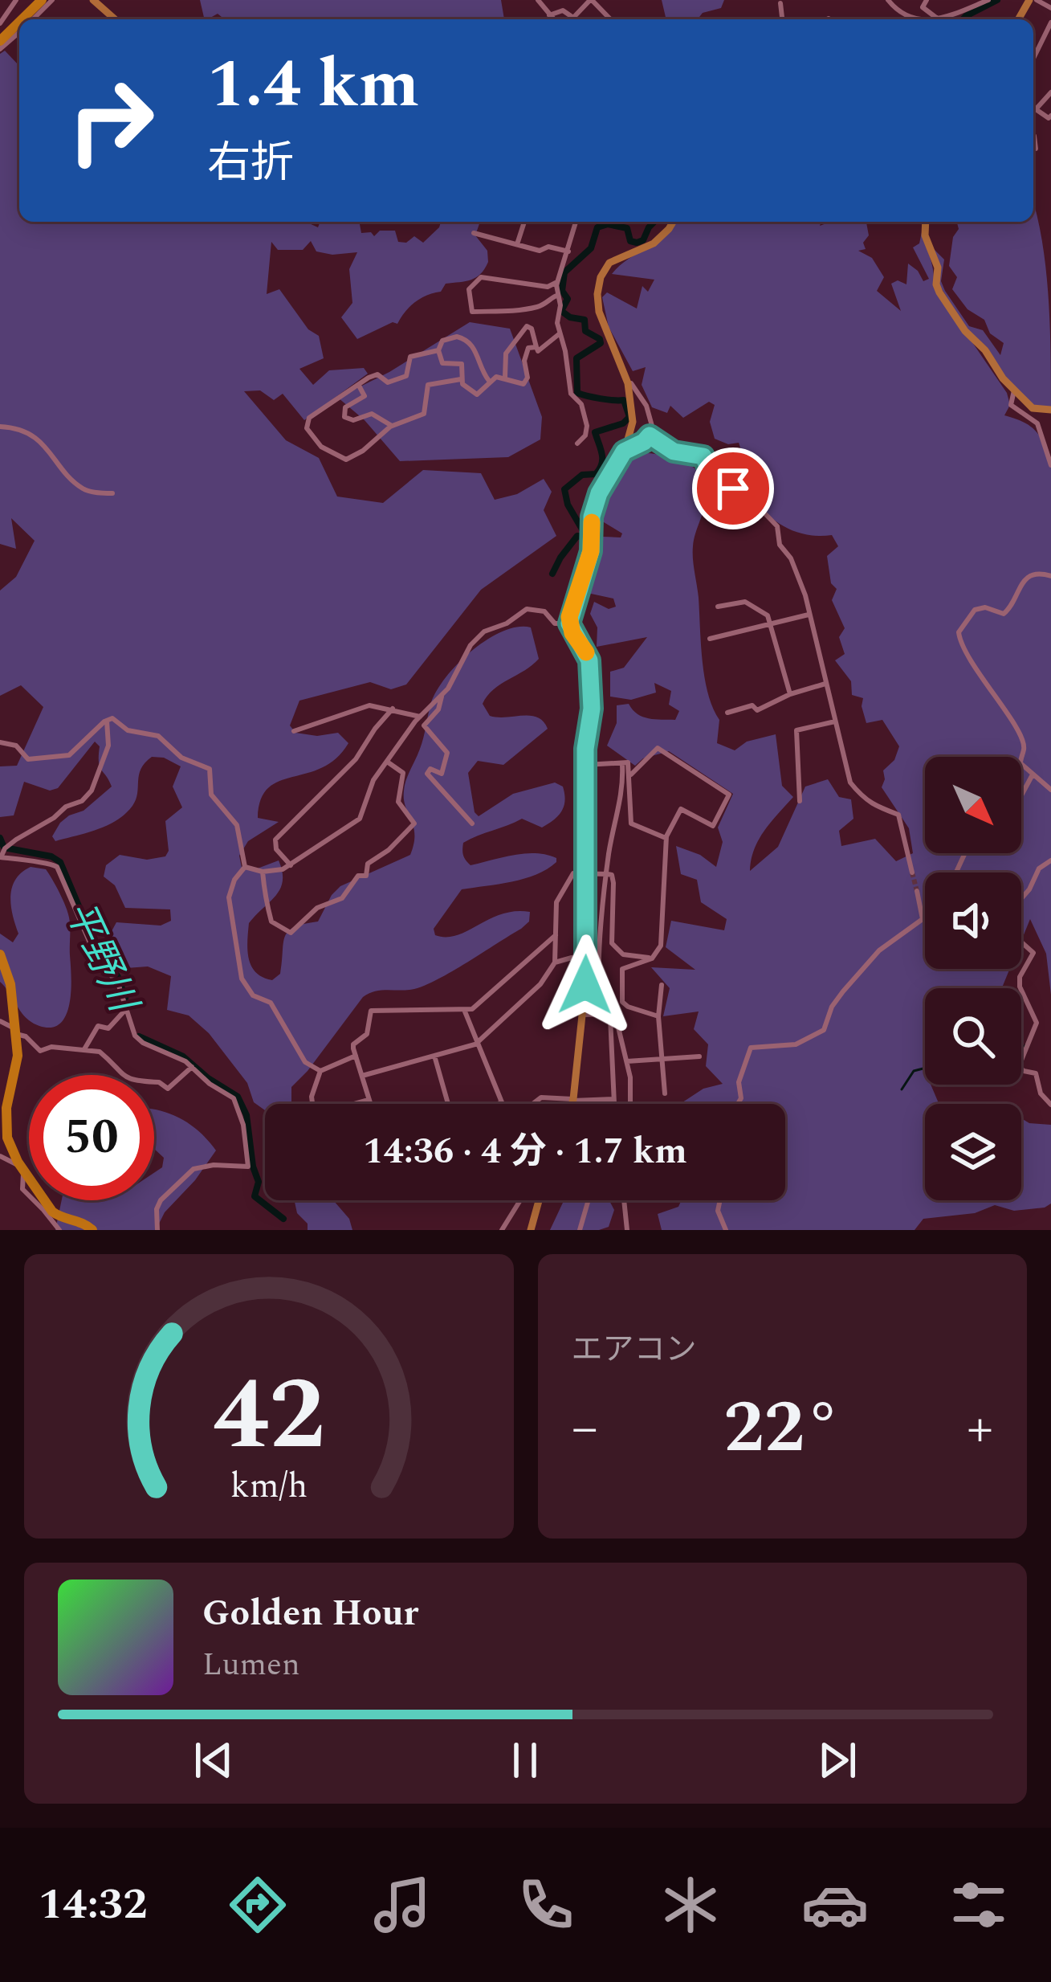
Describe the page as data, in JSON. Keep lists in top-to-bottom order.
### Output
{
  "water": ["平野川"],
  "north": "bottom right",
  "page": {
    "turn": ["1.4 km", "右折"],
    "limit": "50",
    "trip": "14:36 · 4 分 · 1.7 km",
    "tile": "エアコン",
    "heat": ["−", "22°", "+"],
    "song": ["Golden Hour", "Lumen"],
    "tabs": "14:32",
    "gauge": ["42", "km/h"]
  }
}
